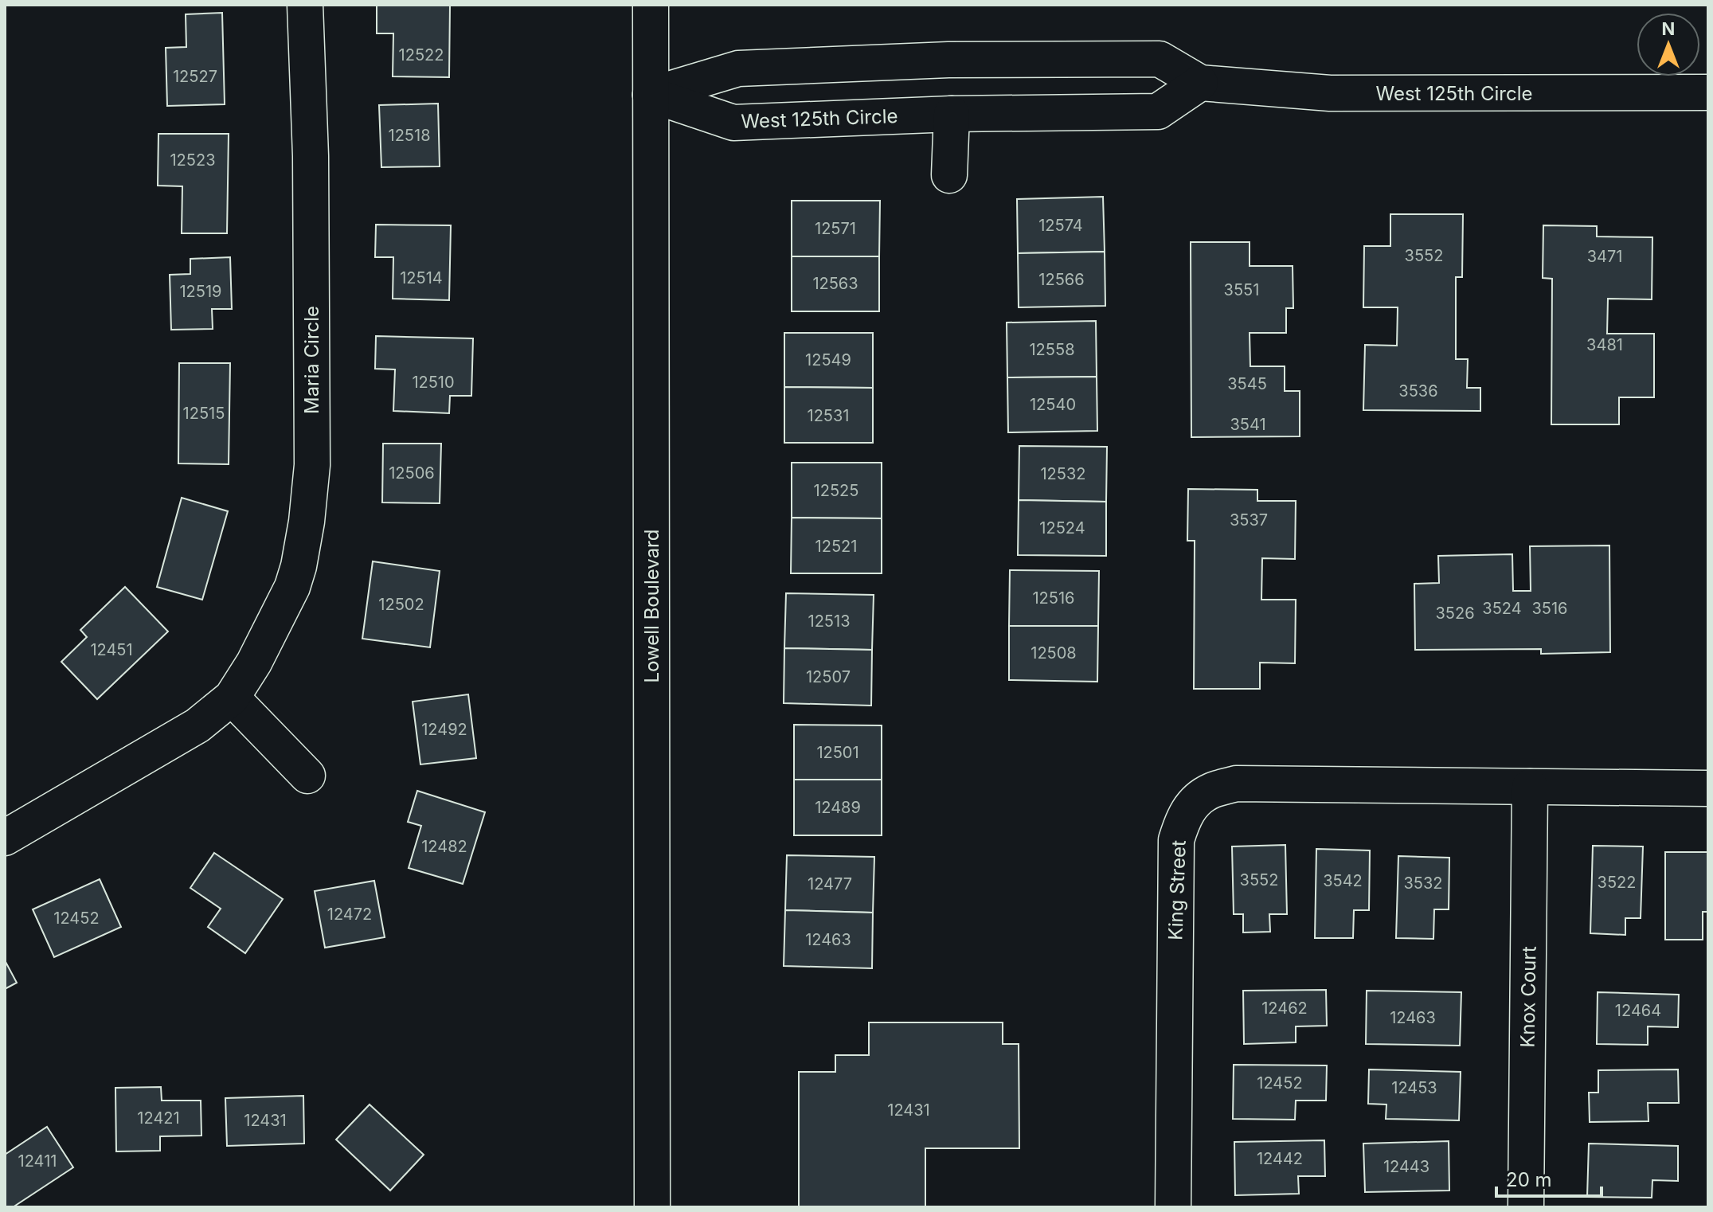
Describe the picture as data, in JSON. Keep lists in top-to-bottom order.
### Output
{
  "streets": {
    "street": [
      "West 125th Circle",
      "Maria Circle",
      "Lowell Boulevard",
      "King Street",
      "Knox Court"
    ]
  },
  "crossings": [
    ["West 125th Circle", "Lowell Boulevard"],
    ["King Street", "Knox Court"]
  ],
  "house_numbers": [
    "12522",
    "12527",
    "12518",
    "12523",
    "12574",
    "12571",
    "3552",
    "3471",
    "12514",
    "12566",
    "12563",
    "3551",
    "12519",
    "3481",
    "12558",
    "12549",
    "12510",
    "3545",
    "3536",
    "12540",
    "12515",
    "12531",
    "3541",
    "12506",
    "12532",
    "12525",
    "3537",
    "12524",
    "12521",
    "12516",
    "12502",
    "3524",
    "3516",
    "3526",
    "12513",
    "12451",
    "12508",
    "12507",
    "12492",
    "12501",
    "12489",
    "12482",
    "3552",
    "3542",
    "3522",
    "3532",
    "12477",
    "12472",
    "12452",
    "12463",
    "12462",
    "12464",
    "12463",
    "12452",
    "12453",
    "12431",
    "12421",
    "12431",
    "12442",
    "12411",
    "12443"
  ],
  "scale_bar": "20 m",
  "north": "top"
}
